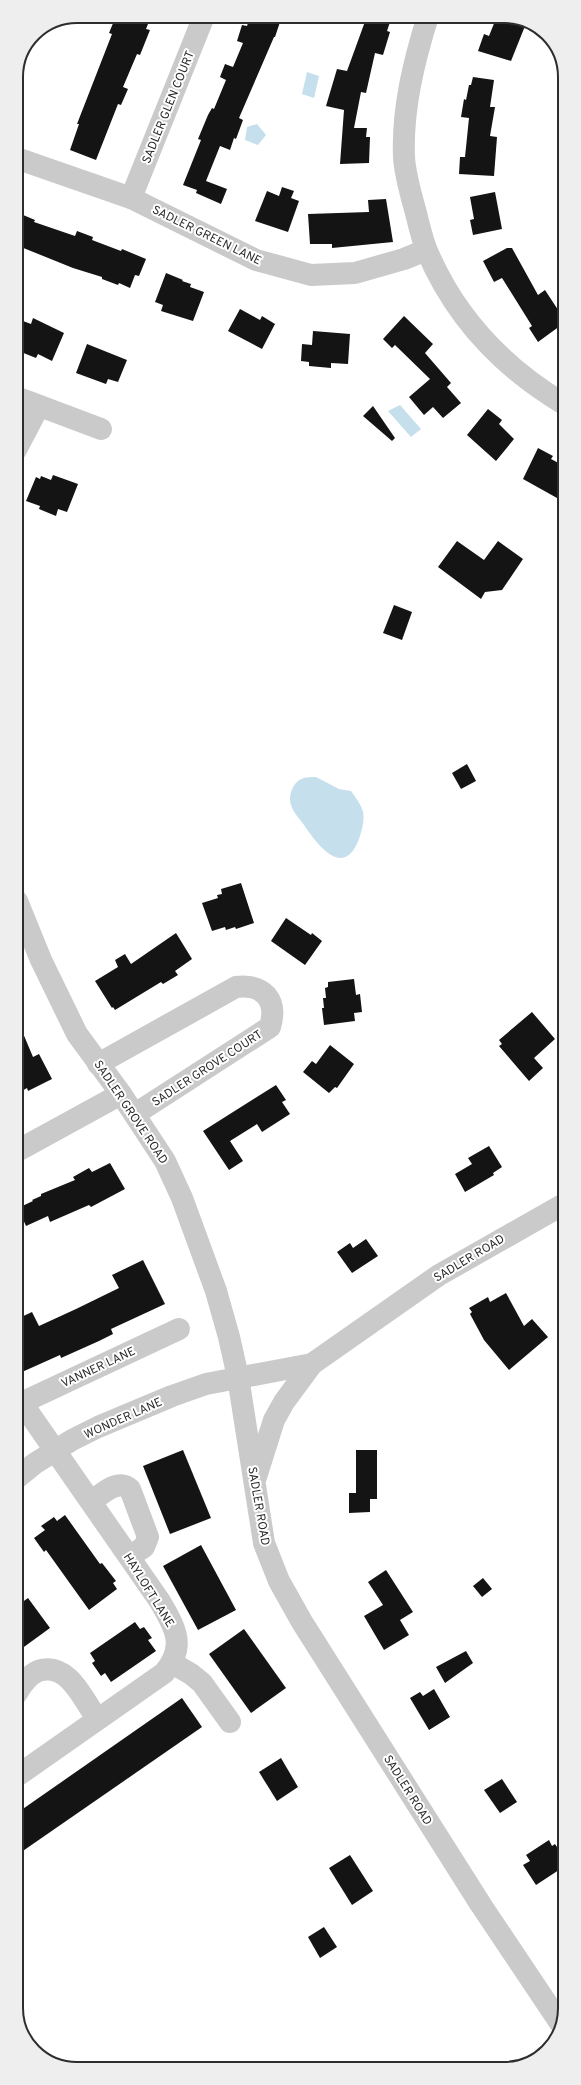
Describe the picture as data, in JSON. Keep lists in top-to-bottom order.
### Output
{
  "streets": {
    "street": [
      "SADLER GLEN COURT",
      "SADLER GREEN LANE",
      "SADLER GROVE COURT",
      "SADLER GROVE ROAD",
      "SADLER ROAD",
      "VANNER LANE",
      "WONDER LANE",
      "HAYLOFT LANE"
    ]
  },
  "crossings": [
    ["SADLER GLEN COURT", "SADLER GREEN LANE"],
    ["SADLER GROVE COURT", "SADLER GROVE ROAD"],
    ["SADLER GROVE ROAD", "SADLER ROAD"],
    ["SADLER GROVE ROAD", "WONDER LANE"],
    ["SADLER ROAD", "WONDER LANE"],
    ["WONDER LANE", "HAYLOFT LANE"]
  ]
}
